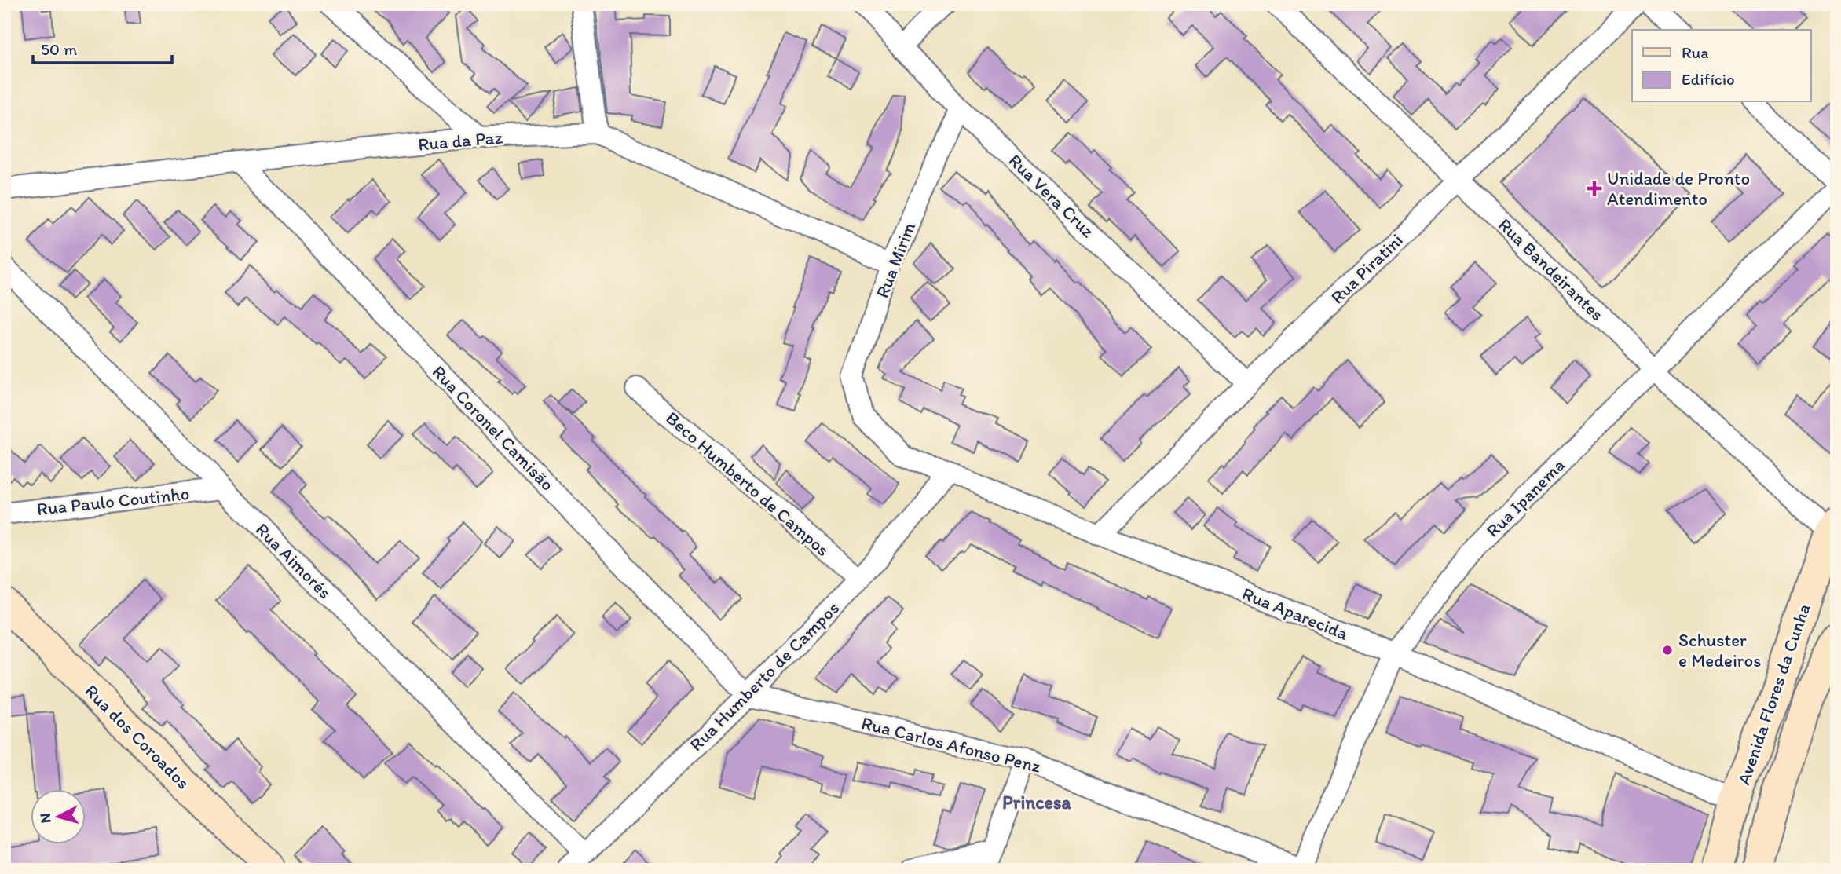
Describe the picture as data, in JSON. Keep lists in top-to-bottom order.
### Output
{
  "streets": {
    "main road": ["Avenida Flores da Cunha", "Rua dos Coroados"],
    "street": [
      "Rua da Paz",
      "Rua Vera Cruz",
      "Rua Mirim",
      "Rua Piratini",
      "Rua Bandeirantes",
      "Rua Coronel Camisão",
      "Beco Humberto de Campos",
      "Rua Ipanema",
      "Rua Paulo Coutinho",
      "Rua Aimorés",
      "Rua Aparecida",
      "Rua Humberto de Campos",
      "Rua Carlos Afonso Penz"
    ]
  },
  "crossings": [
    ["Rua da Paz", "Rua Mirim"],
    ["Rua da Paz", "Rua Coronel Camisão"],
    ["Rua Vera Cruz", "Rua Mirim"],
    ["Rua Vera Cruz", "Rua Piratini"],
    ["Rua Mirim", "Rua Aparecida"],
    ["Rua Piratini", "Rua Bandeirantes"],
    ["Rua Piratini", "Rua Aparecida"],
    ["Rua Bandeirantes", "Rua Ipanema"],
    ["Rua Bandeirantes", "Avenida Flores da Cunha"],
    ["Rua Coronel Camisão", "Rua Humberto de Campos"],
    ["Rua Coronel Camisão", "Rua Carlos Afonso Penz"],
    ["Beco Humberto de Campos", "Rua Humberto de Campos"],
    ["Rua Ipanema", "Rua Aparecida"],
    ["Rua Ipanema", "Rua Carlos Afonso Penz"],
    ["Rua Paulo Coutinho", "Rua Aimorés"],
    ["Rua Aimorés", "Rua Humberto de Campos"],
    ["Rua Aparecida", "Rua Humberto de Campos"],
    ["Rua Aparecida", "Avenida Flores da Cunha"],
    ["Rua Humberto de Campos", "Rua Carlos Afonso Penz"]
  ],
  "districts": ["Princesa"],
  "places": {
    "health": ["Unidade de Pronto Atendimento"],
    "other": ["Schuster e Medeiros"]
  },
  "legend": ["Rua", "Edifício"],
  "scale_bar": "50 m",
  "north": "left"
}
